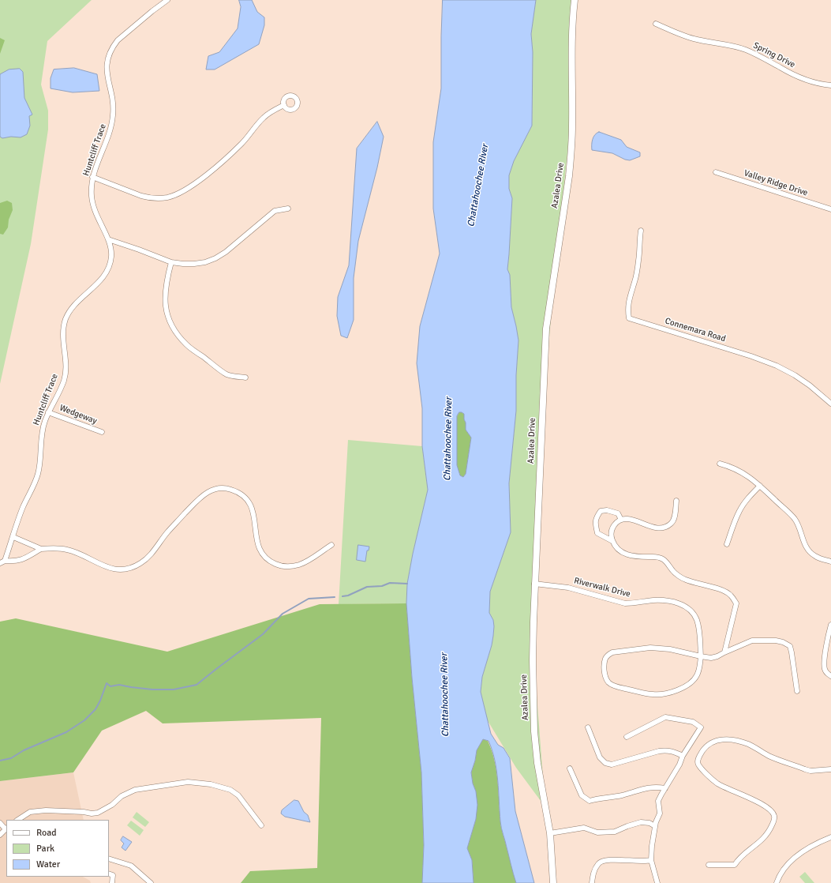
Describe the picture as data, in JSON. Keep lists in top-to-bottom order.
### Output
{
  "streets": {
    "street": [
      "Spring Drive",
      "Huntcliff Trace",
      "Valley Ridge Drive",
      "Azalea Drive",
      "Connemara Road",
      "Wedgeway",
      "Riverwalk Drive"
    ]
  },
  "crossings": [
    ["Huntcliff Trace", "Wedgeway"],
    ["Azalea Drive", "Riverwalk Drive"]
  ],
  "water": ["Chattahoochee River"],
  "legend": ["Road", "Park", "Water"]
}
